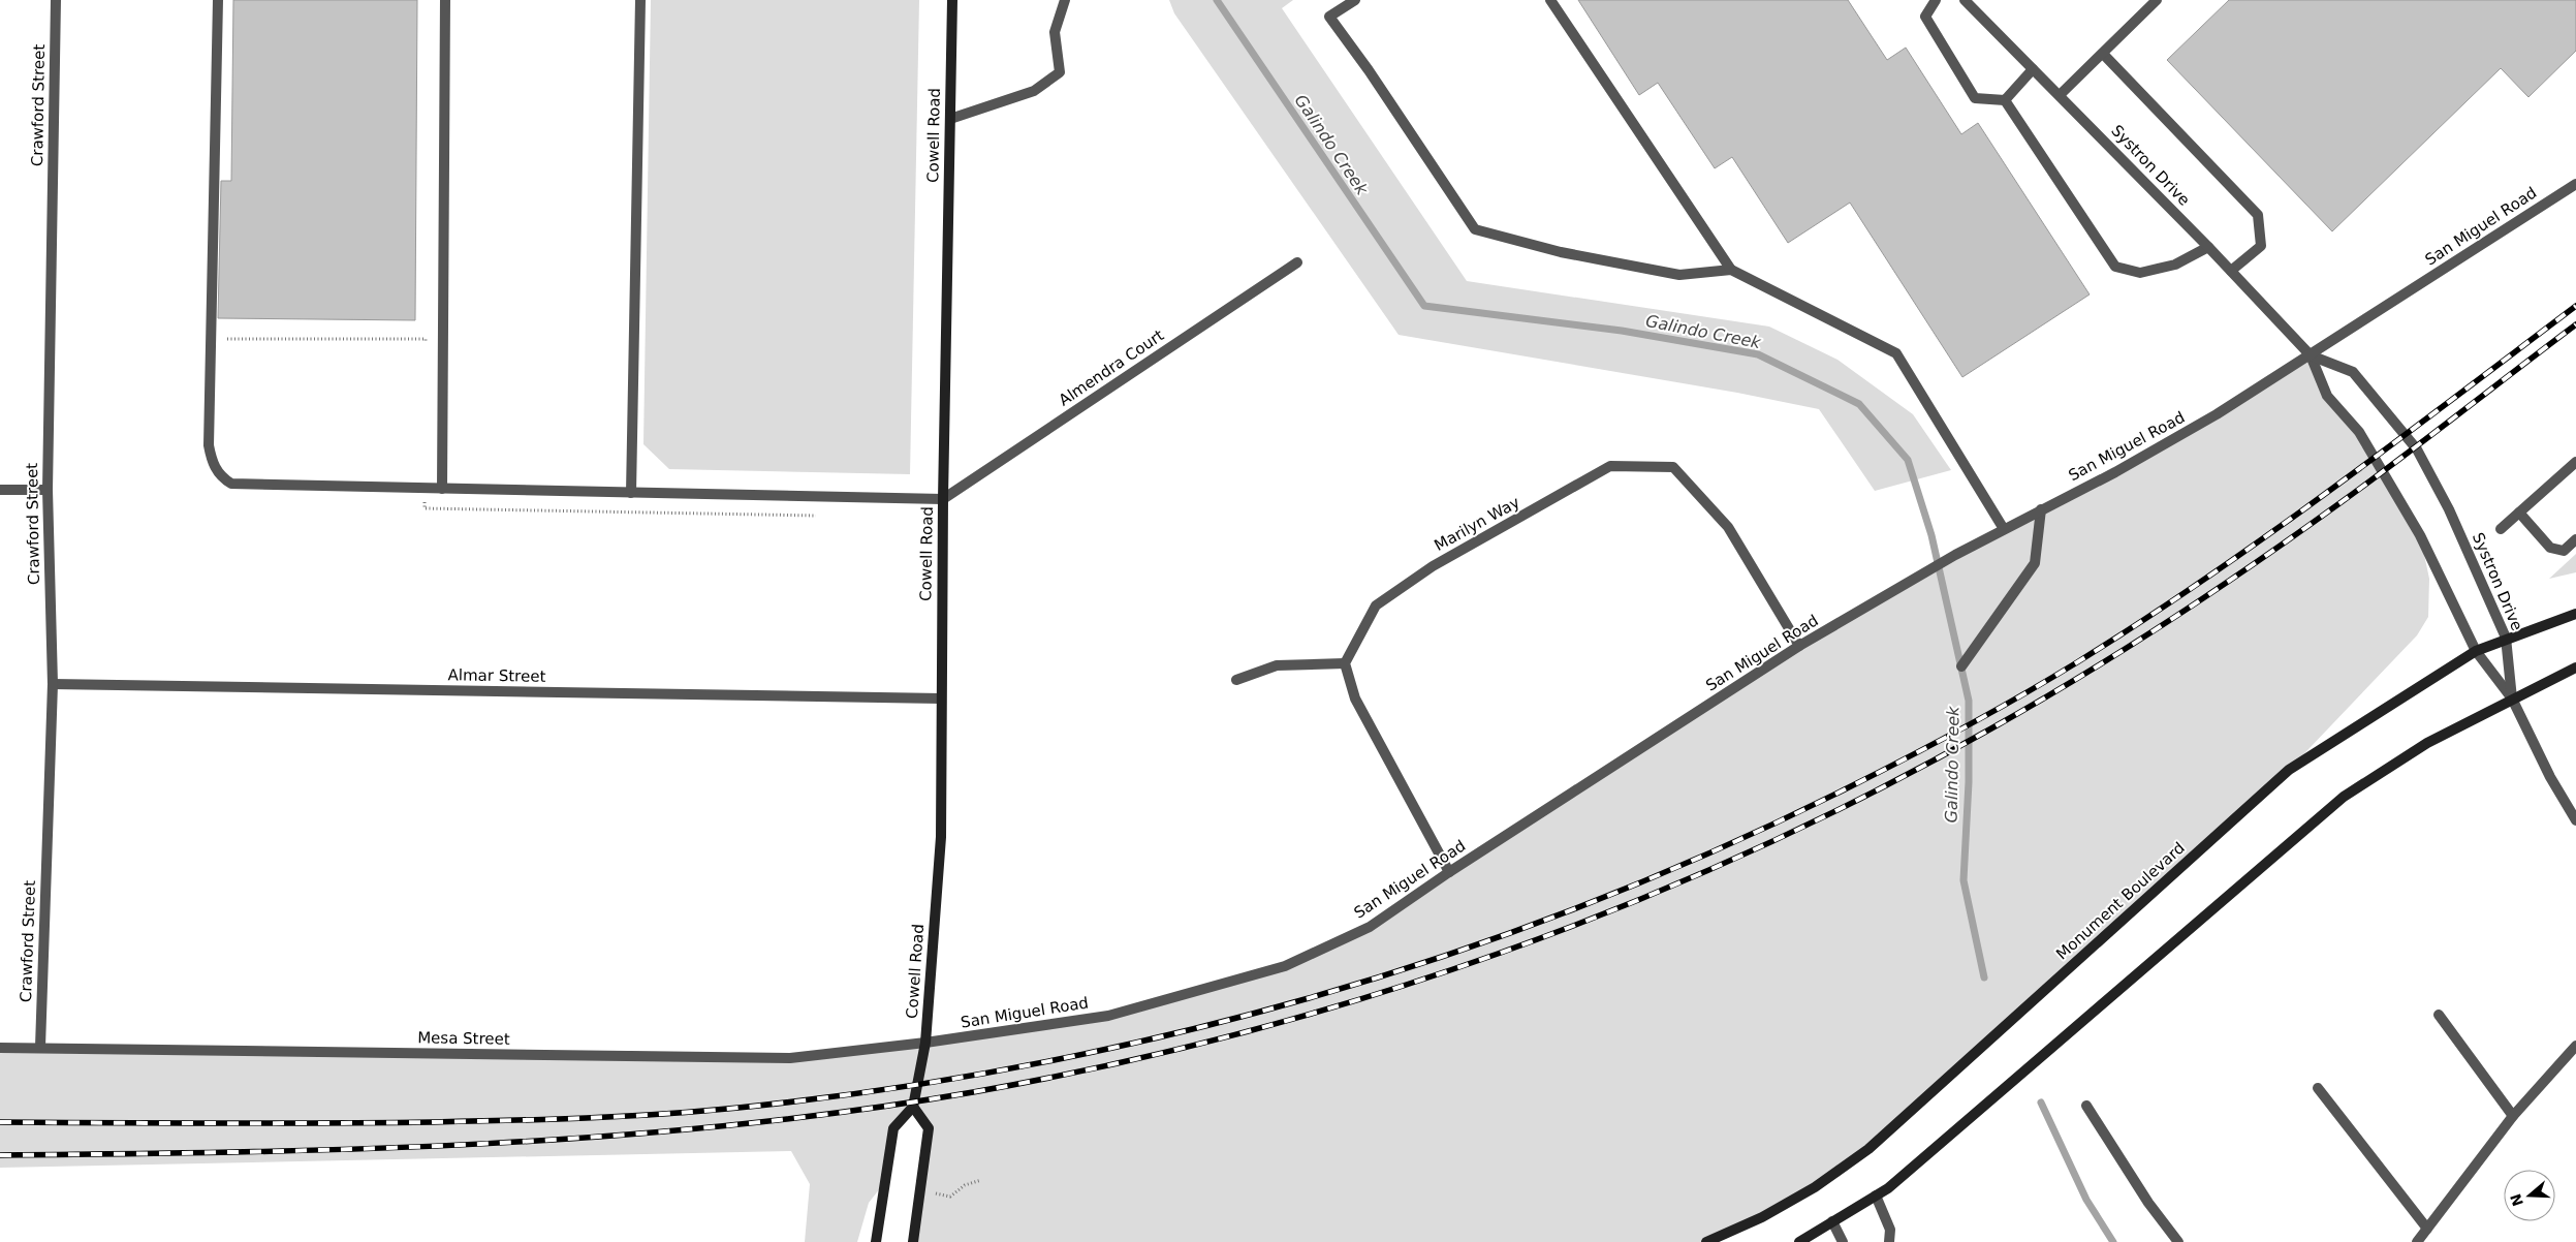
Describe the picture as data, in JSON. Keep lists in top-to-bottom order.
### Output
{
  "streets": {
    "main road": ["Cowell Road", "Monument Boulevard"],
    "street": [
      "Crawford Street",
      "Systron Drive",
      "San Miguel Road",
      "Almendra Court",
      "Marilyn Way",
      "Almar Street",
      "Mesa Street"
    ]
  },
  "crossings": [
    ["Crawford Street", "Almar Street"],
    ["Crawford Street", "Mesa Street"],
    ["Cowell Road", "San Miguel Road"],
    ["Cowell Road", "Almendra Court"],
    ["Cowell Road", "Almar Street"],
    ["Cowell Road", "Mesa Street"],
    ["Systron Drive", "San Miguel Road"],
    ["Systron Drive", "Monument Boulevard"],
    ["San Miguel Road", "Marilyn Way"],
    ["San Miguel Road", "Mesa Street"]
  ],
  "water": ["Galindo Creek"],
  "north": "left"
}
